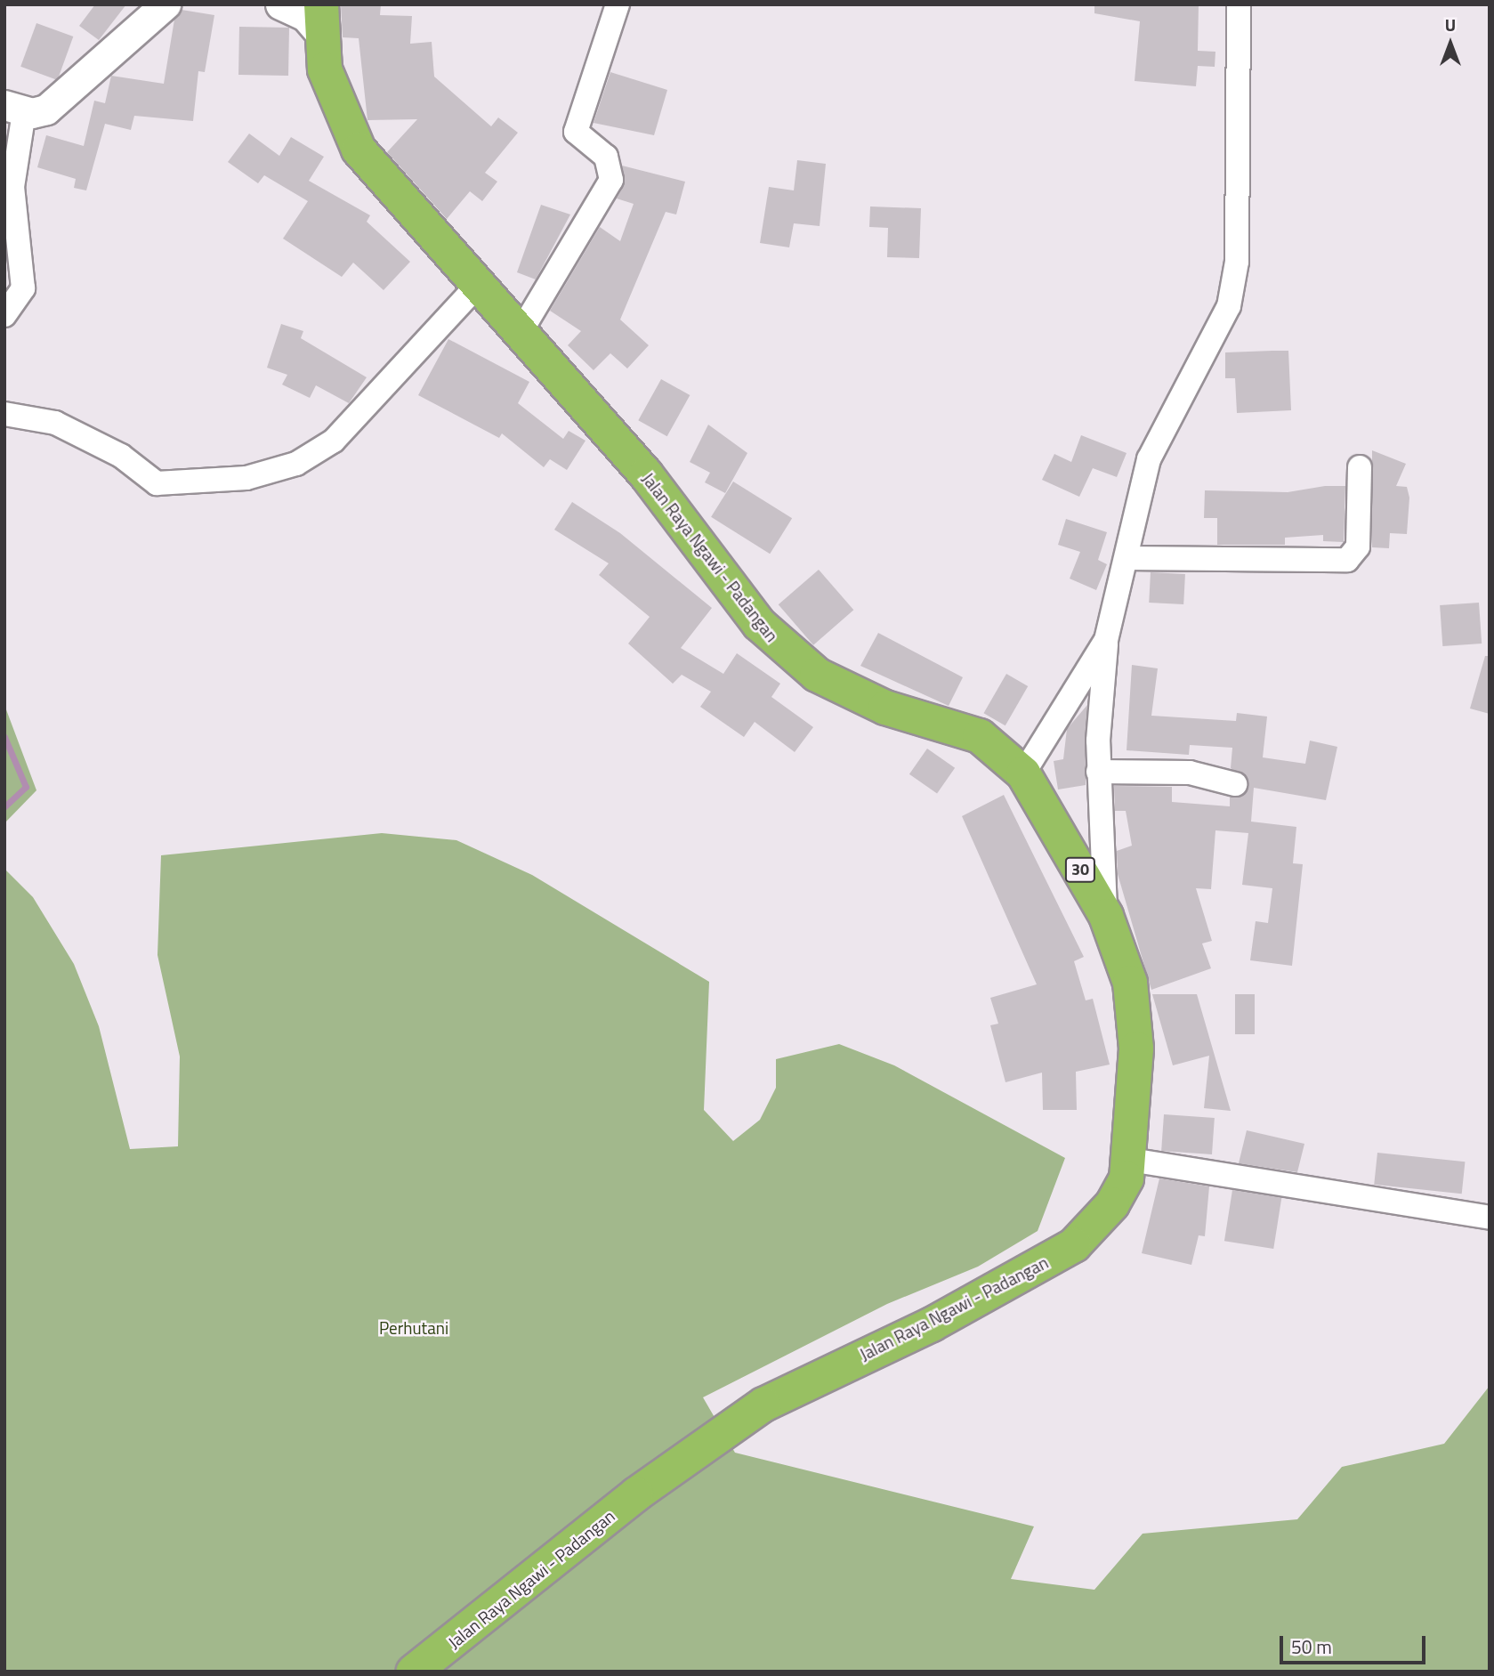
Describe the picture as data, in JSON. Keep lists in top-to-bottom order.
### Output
{
  "streets": {
    "highway": ["Jalan Raya Ngawi - Padangan", "30"]
  },
  "parks": ["Perhutani"],
  "scale_bar": "50 m",
  "north": "top"
}
